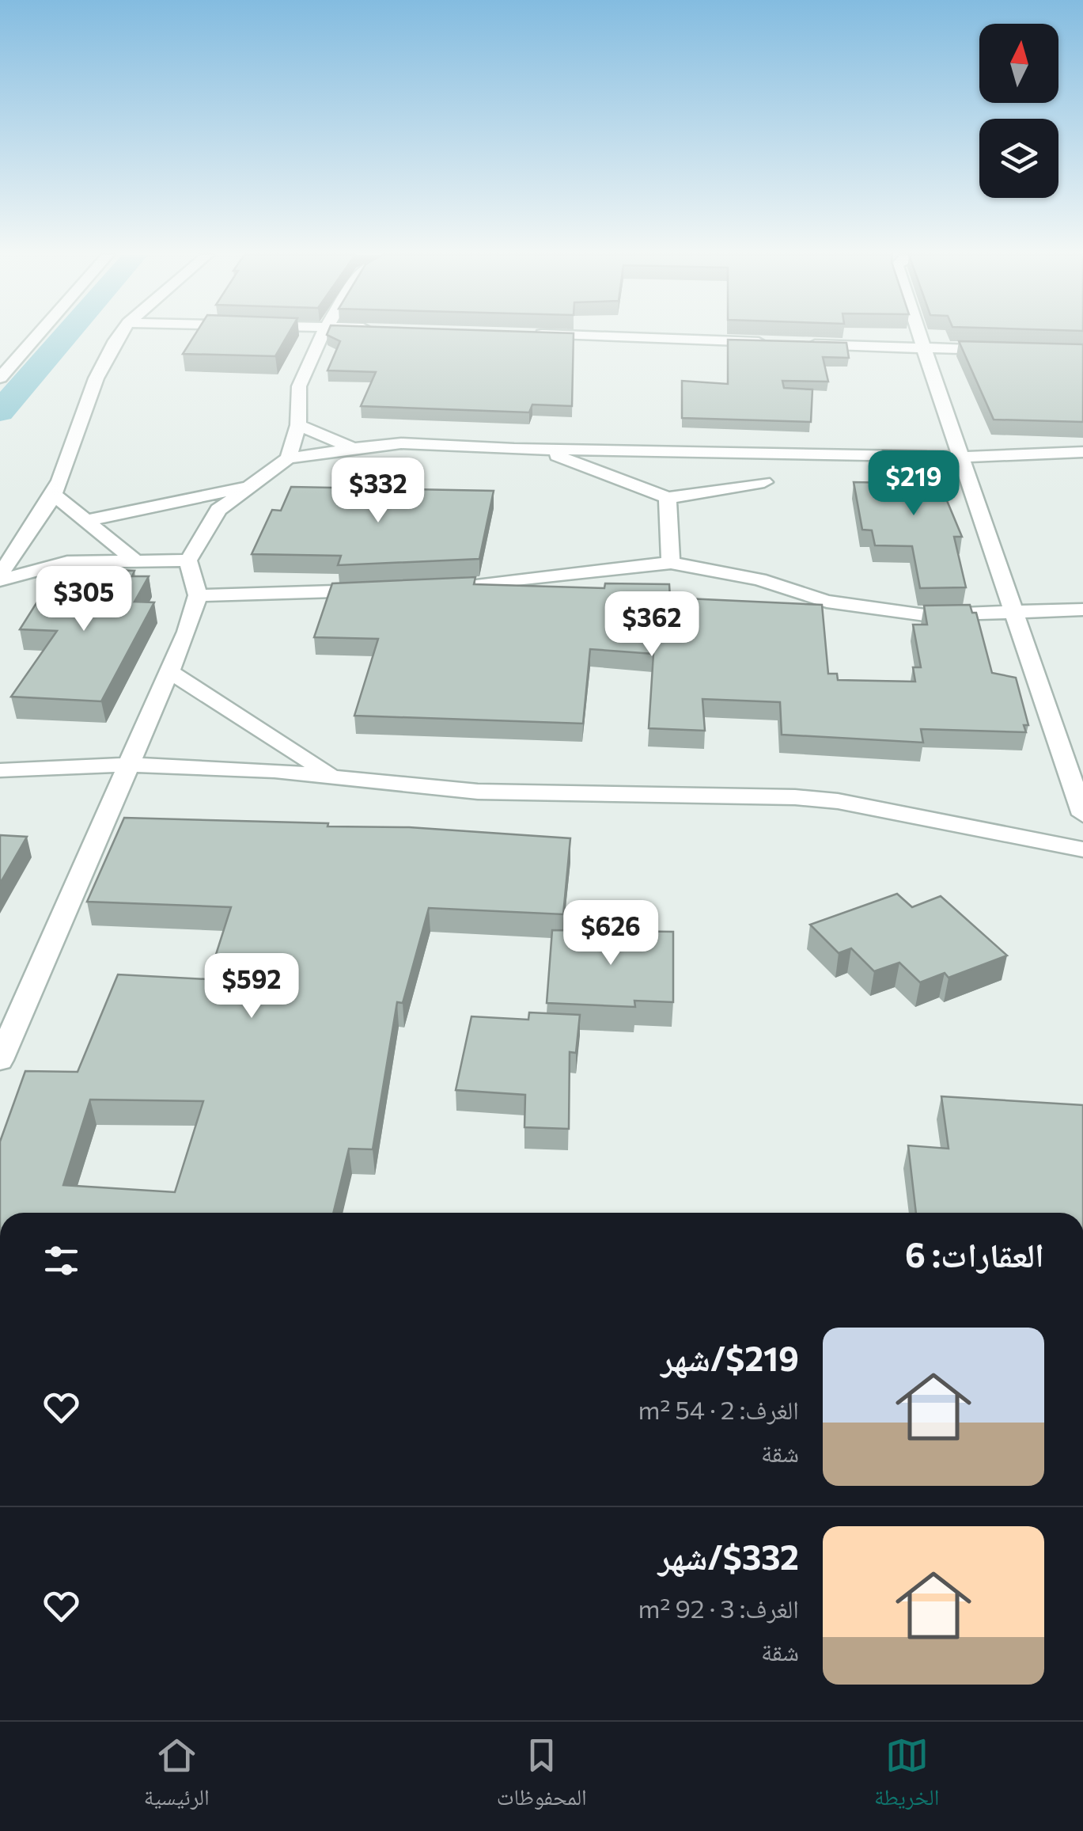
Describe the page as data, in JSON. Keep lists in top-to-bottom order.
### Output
{
  "north": "top",
  "page": {
    "price": [
      "$219",
      "$332",
      "$305",
      "$362",
      "$626",
      "$592"
    ],
    "heading": "العقارات: 6",
    "list": [
      {
        "name": "$219/شهر",
        "note": "الغرف: 2 · 54 m² · شقة"
      },
      {
        "name": "$332/شهر",
        "note": "الغرف: 3 · 92 m² · شقة"
      }
    ],
    "tabs": ["الخريطة", "المحفوظات", "الرئيسية"]
  }
}
